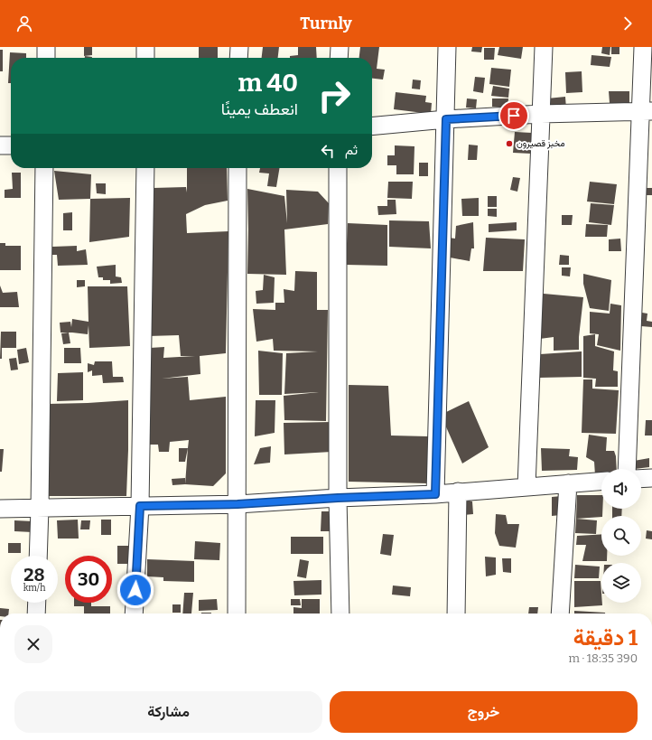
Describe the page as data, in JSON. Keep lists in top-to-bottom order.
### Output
{
  "places": ["مخبز قصيرون"],
  "page": {
    "header": "Turnly",
    "turn": ["40 m", "انعطف يمينًا"],
    "then": "ثم",
    "speed": "28 km/h",
    "limit": "30",
    "heading": ["1 دقيقة", "390 m · 18:35"],
    "buttons": ["خروج", "مشاركة"]
  }
}
